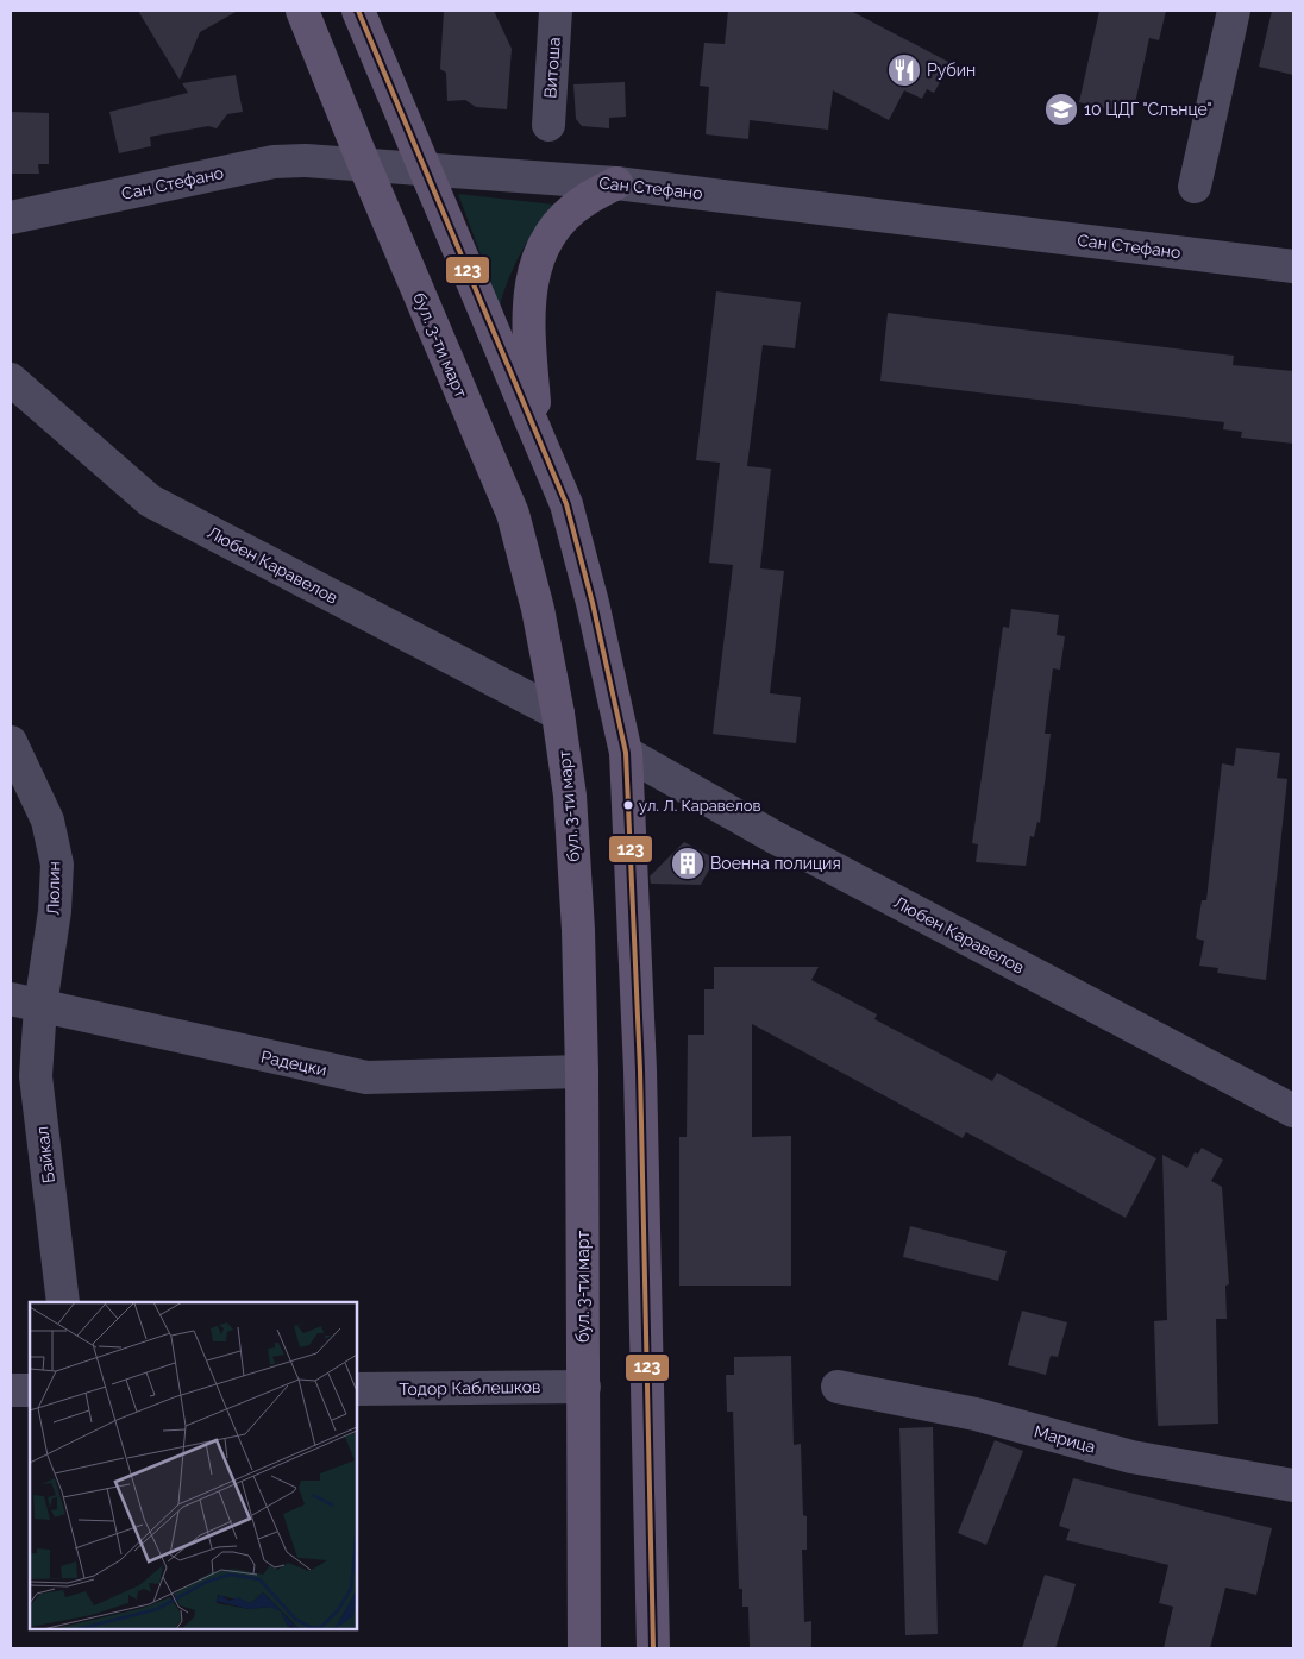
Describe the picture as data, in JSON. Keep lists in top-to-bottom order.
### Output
{
  "streets": {
    "main road": ["бул. 3-ти март"],
    "street": [
      "Витоша",
      "Сан Стефано",
      "Любен Каравелов",
      "Люлин",
      "Радецки",
      "Байкал",
      "Тодор Каблешков",
      "Марица"
    ]
  },
  "crossings": [
    ["Сан Стефано", "бул. 3-ти март"],
    ["бул. 3-ти март", "Любен Каравелов"],
    ["бул. 3-ти март", "Радецки"],
    ["бул. 3-ти март", "Тодор Каблешков"],
    ["Люлин", "Радецки"],
    ["Люлин", "Байкал"],
    ["Радецки", "Байкал"]
  ],
  "places": {
    "restaurant": ["Рубин"],
    "school or university": ["10 ЦДГ \"Слънце\""],
    "other": ["ул. Л. Каравелов"],
    "building": ["Военна полиция"]
  },
  "lines": ["transit line 123"]
}
